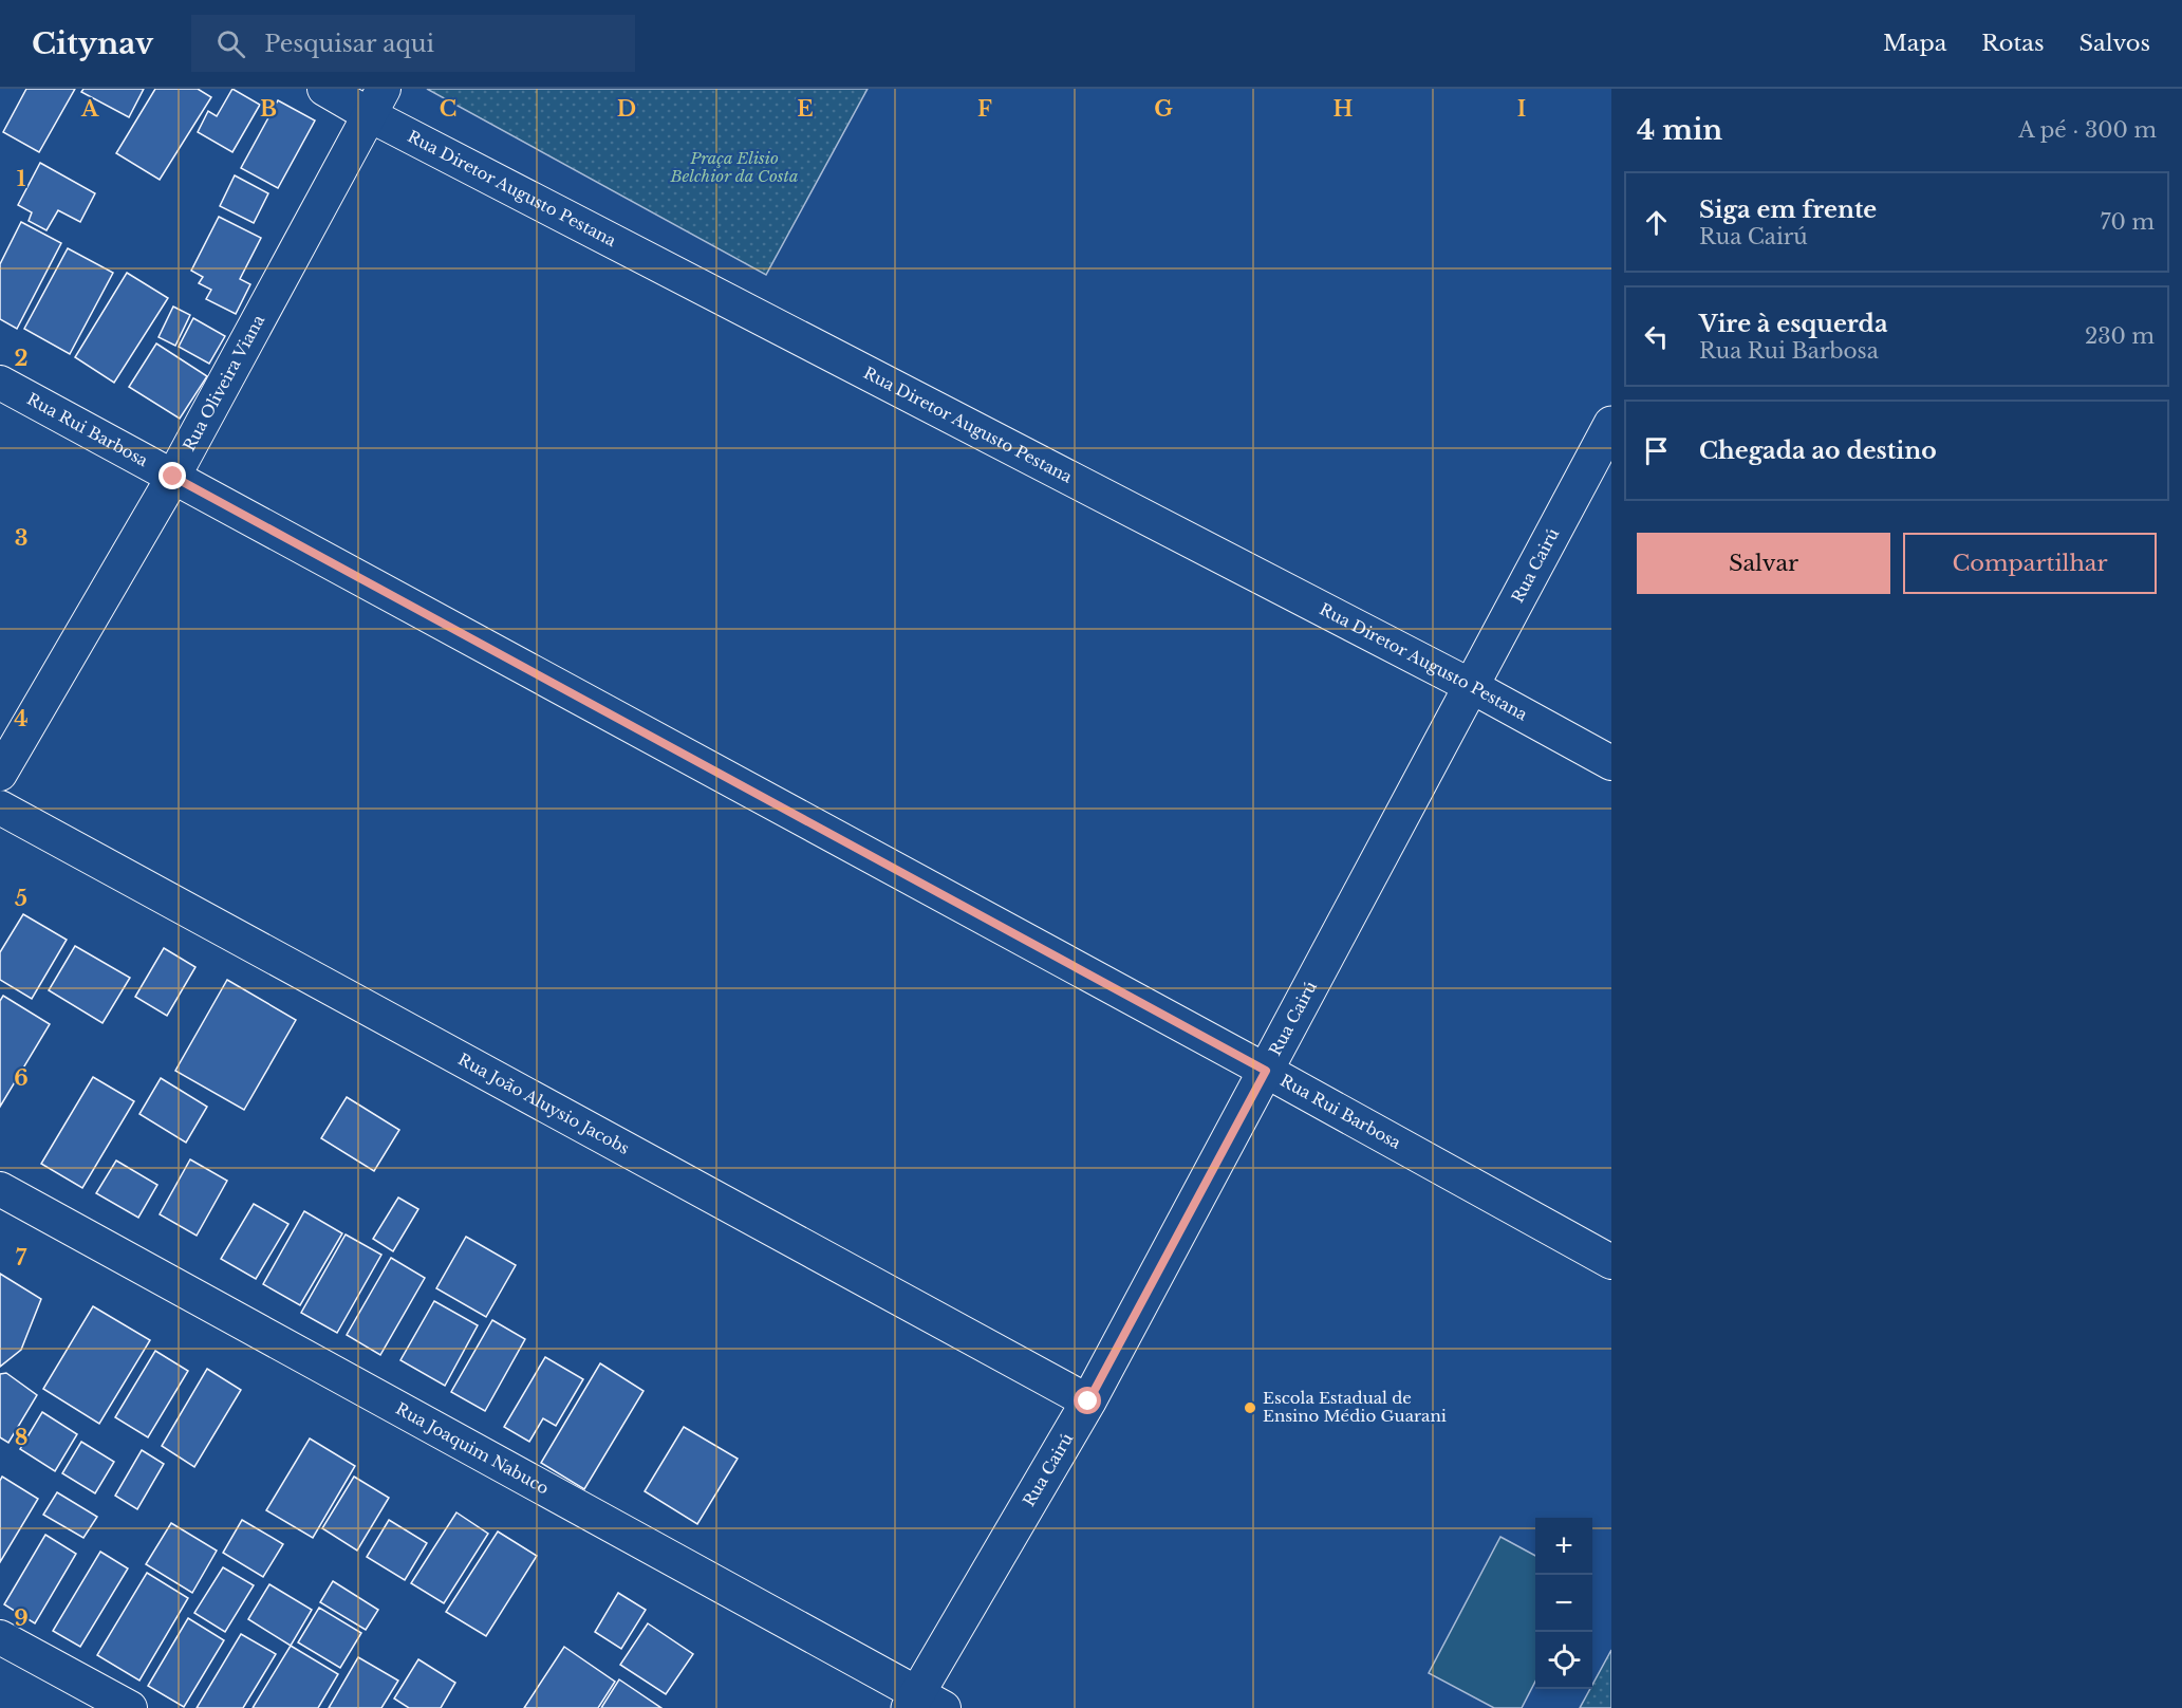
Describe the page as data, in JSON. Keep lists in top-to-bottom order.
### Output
{
  "streets": {
    "main road": ["Rua Cairú"],
    "street": [
      "Rua Diretor Augusto Pestana",
      "Rua Oliveira Viana",
      "Rua Rui Barbosa",
      "Rua João Aluysio Jacobs",
      "Rua Joaquim Nabuco"
    ]
  },
  "crossings": [
    ["Rua Diretor Augusto Pestana", "Rua Oliveira Viana"],
    ["Rua Diretor Augusto Pestana", "Rua Cairú"],
    ["Rua Oliveira Viana", "Rua Rui Barbosa"],
    ["Rua Rui Barbosa", "Rua Cairú"],
    ["Rua Cairú", "Rua João Aluysio Jacobs"],
    ["Rua Cairú", "Rua Joaquim Nabuco"]
  ],
  "parks": ["Praça Elisio Belchior da Costa"],
  "places": ["Escola Estadual de Ensino Médio Guarani"],
  "page": {
    "header": "Citynav",
    "search": "Pesquisar aqui",
    "nav": ["Mapa", "Rotas", "Salvos"],
    "heading": ["4 min", "A pé · 300 m"],
    "list": [
      ["Siga em frente", "Rua Cairú", "70 m"],
      ["Vire à esquerda", "Rua Rui Barbosa", "230 m"],
      "Chegada ao destino"
    ],
    "buttons": ["Salvar", "Compartilhar"],
    "map_buttons": ["+", "−"]
  },
  "grid": {
    "columns": [
      "A",
      "B",
      "C",
      "D",
      "E",
      "F",
      "G",
      "H",
      "I"
    ],
    "rows": [
      "1",
      "2",
      "3",
      "4",
      "5",
      "6",
      "7",
      "8",
      "9"
    ]
  }
}
